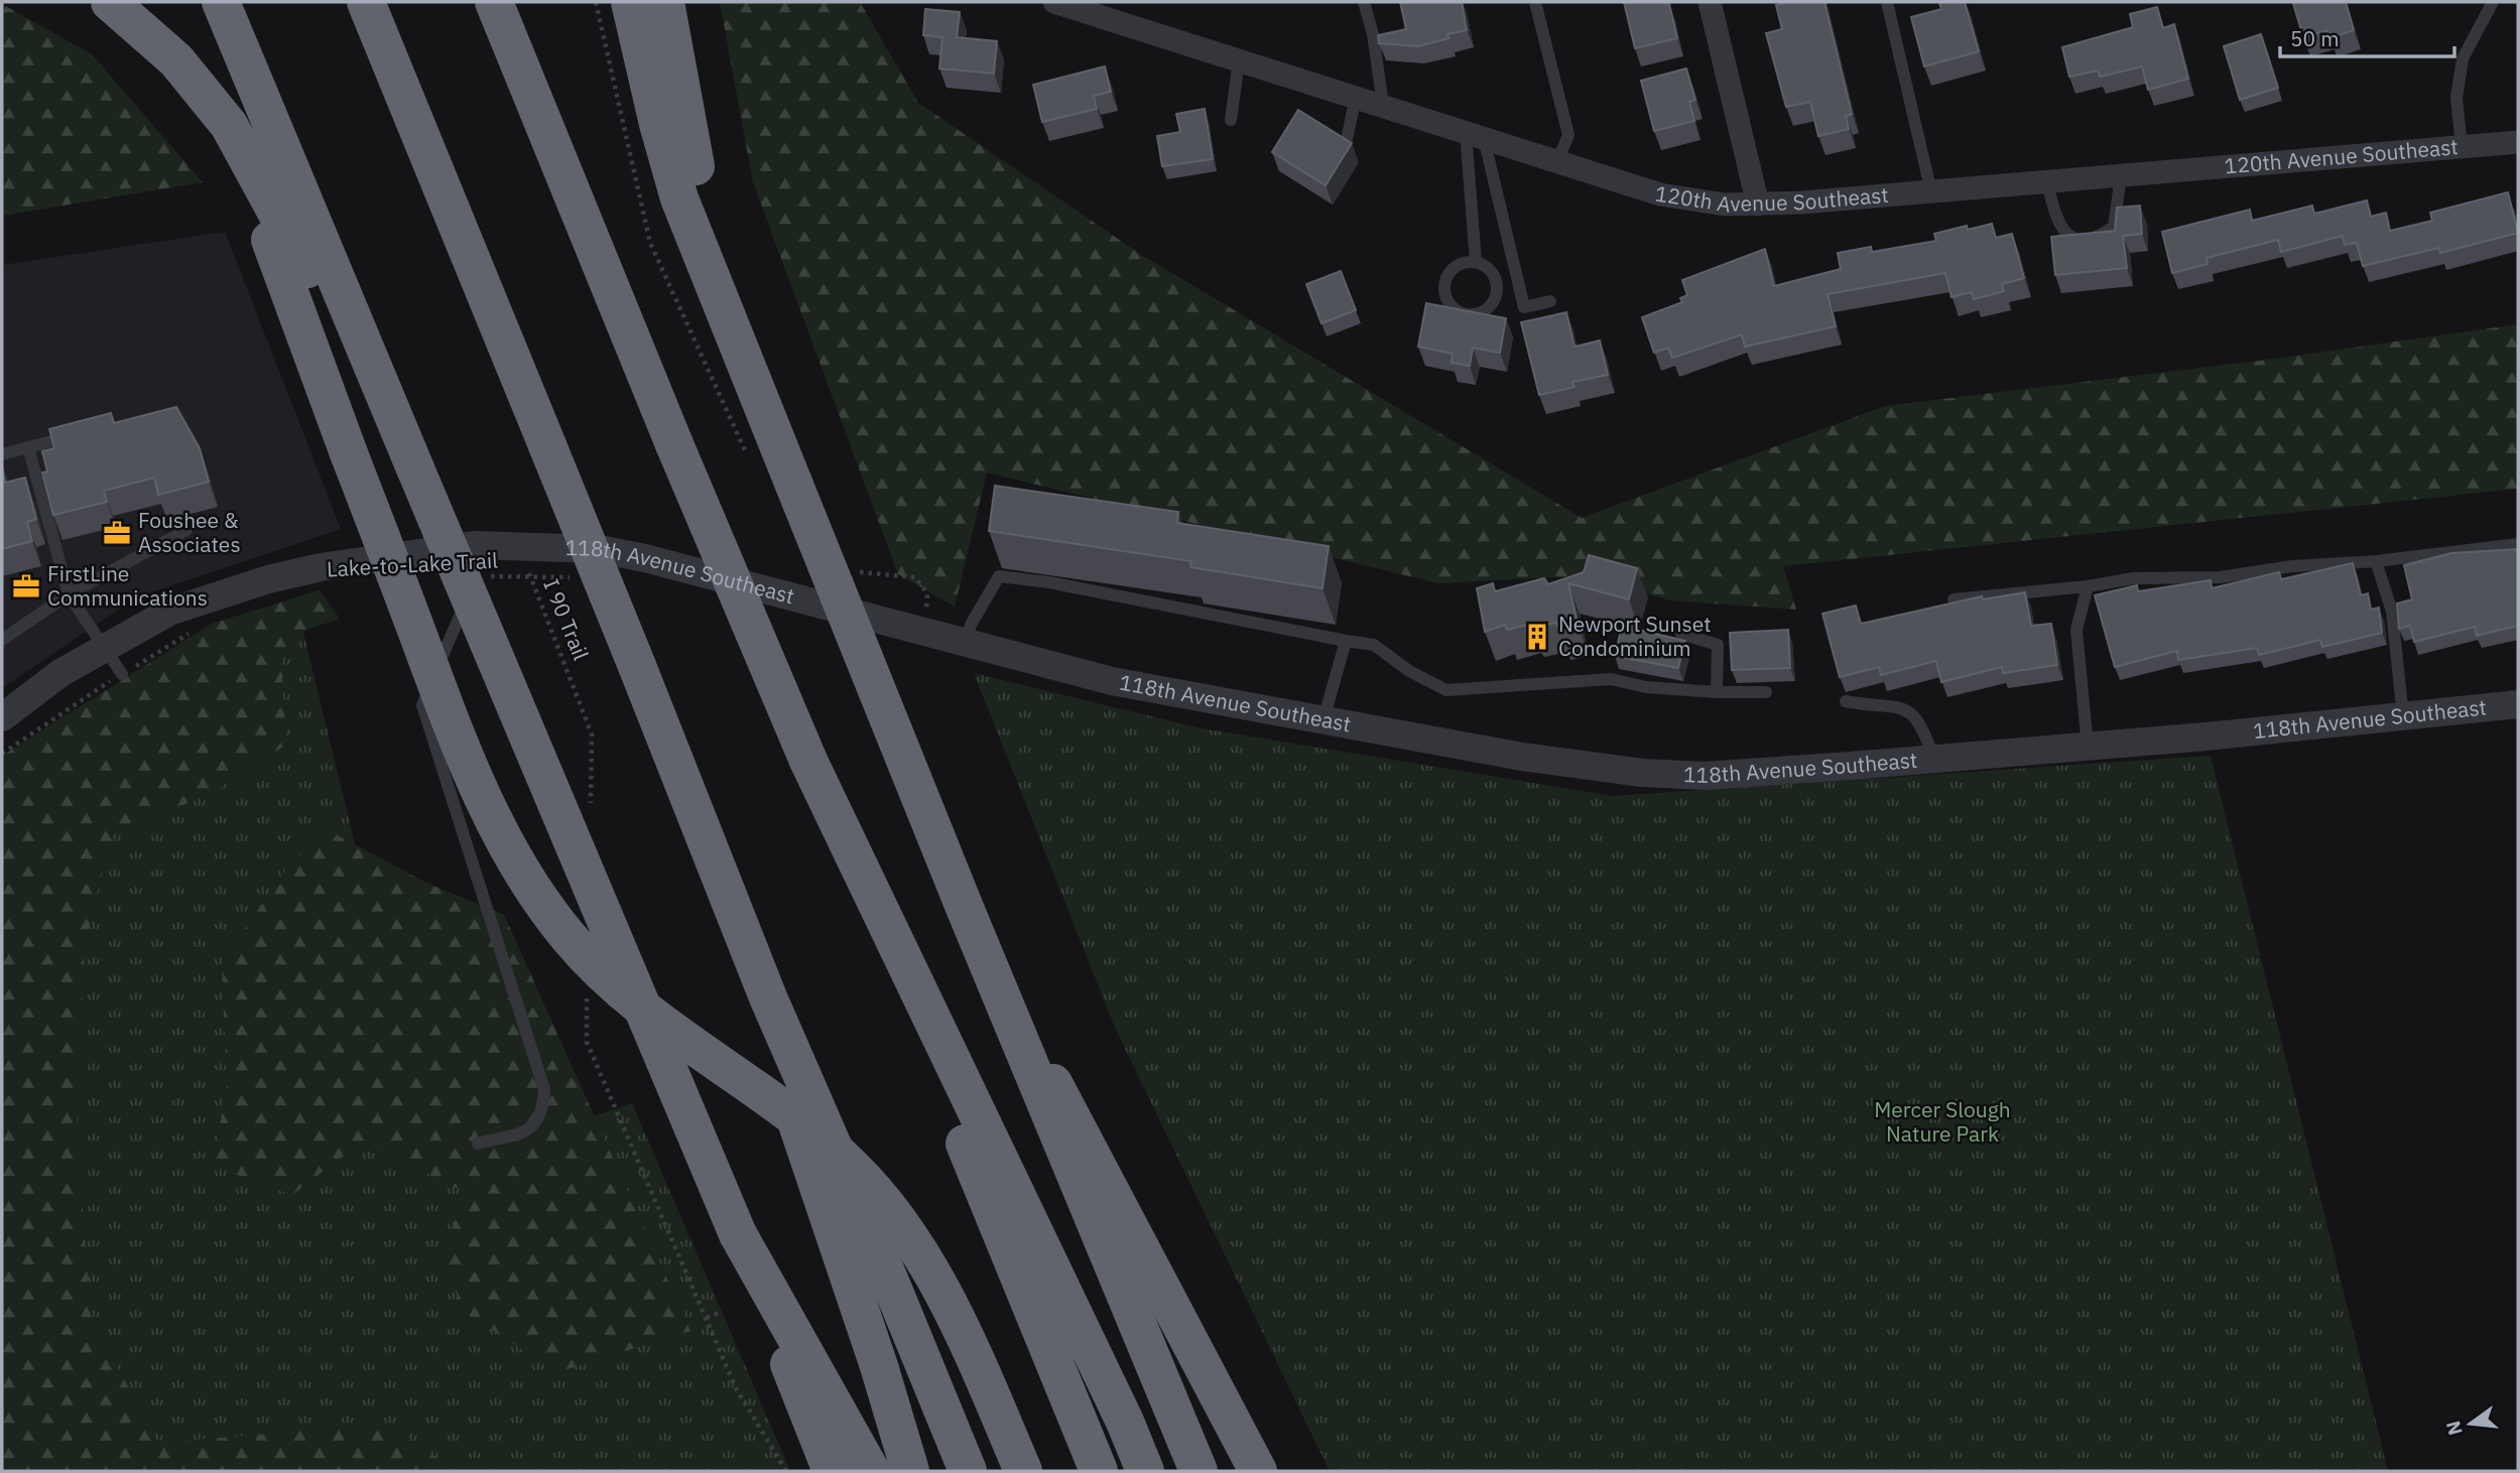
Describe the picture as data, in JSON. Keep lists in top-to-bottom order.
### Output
{
  "streets": {
    "street": ["120th Avenue Southeast", "118th Avenue Southeast"],
    "path": ["Lake-to-Lake Trail", "I 90 Trail"]
  },
  "crossings": [
    ["Lake-to-Lake Trail", "I 90 Trail"]
  ],
  "parks": ["Mercer Slough Nature Park"],
  "places": {
    "office": ["Foushee & Associates", "FirstLine Communications"],
    "building": ["Newport Sunset Condominium"]
  },
  "scale_bar": "50 m",
  "north": "left"
}
